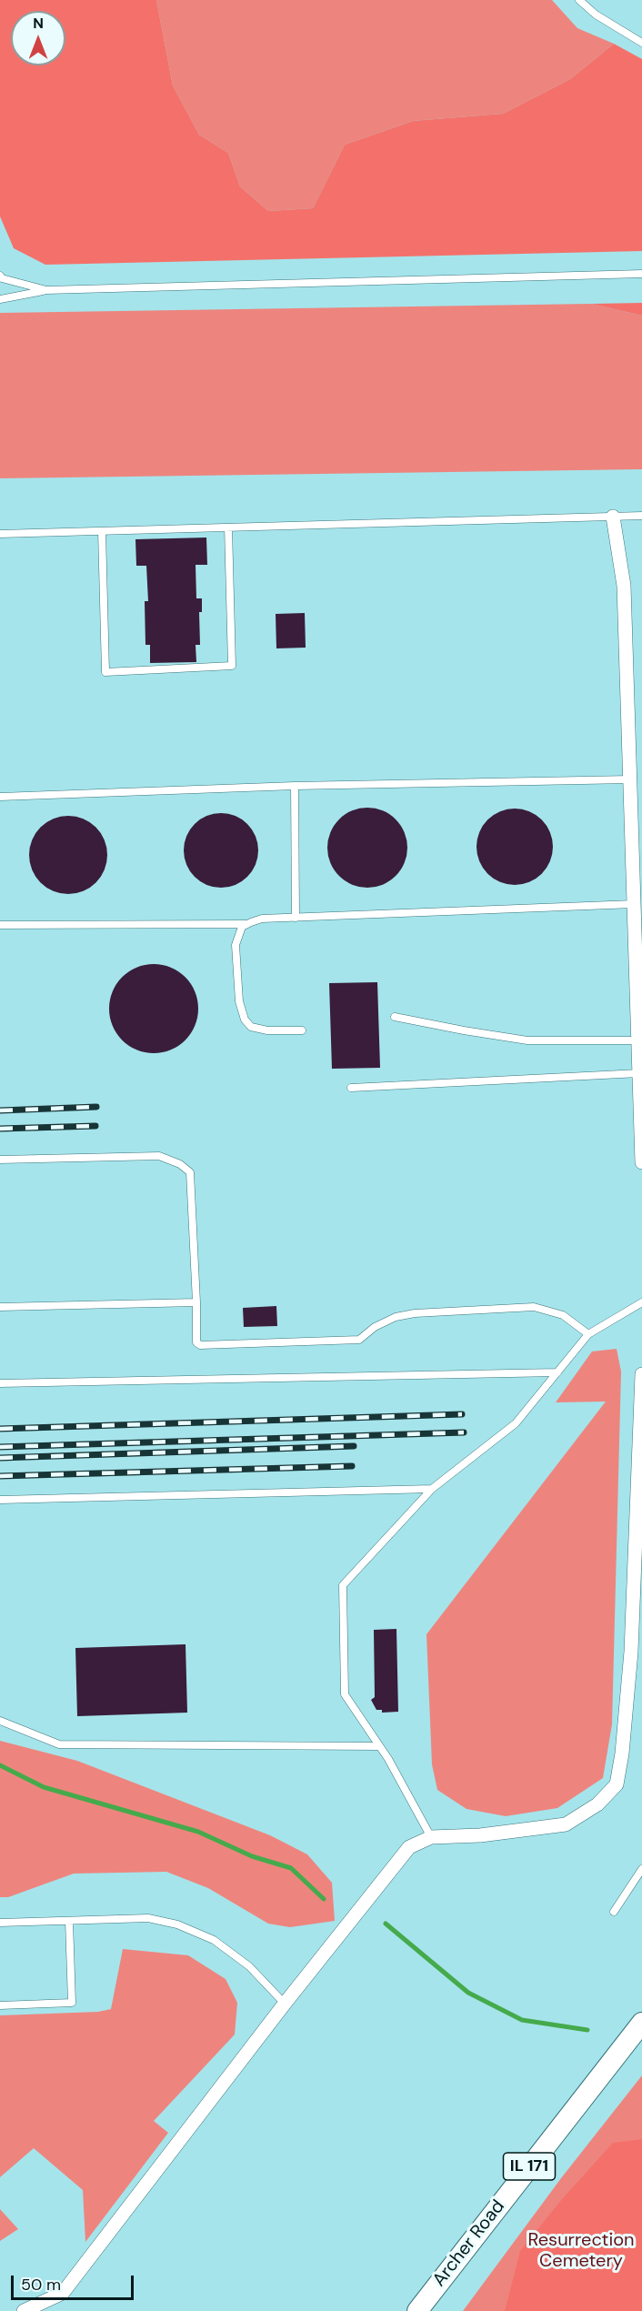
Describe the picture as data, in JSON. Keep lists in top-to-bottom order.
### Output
{
  "streets": {
    "main road": ["IL 171", "Archer Road"]
  },
  "parks": ["Resurrection Cemetery"],
  "scale_bar": "50 m",
  "north": "top"
}
